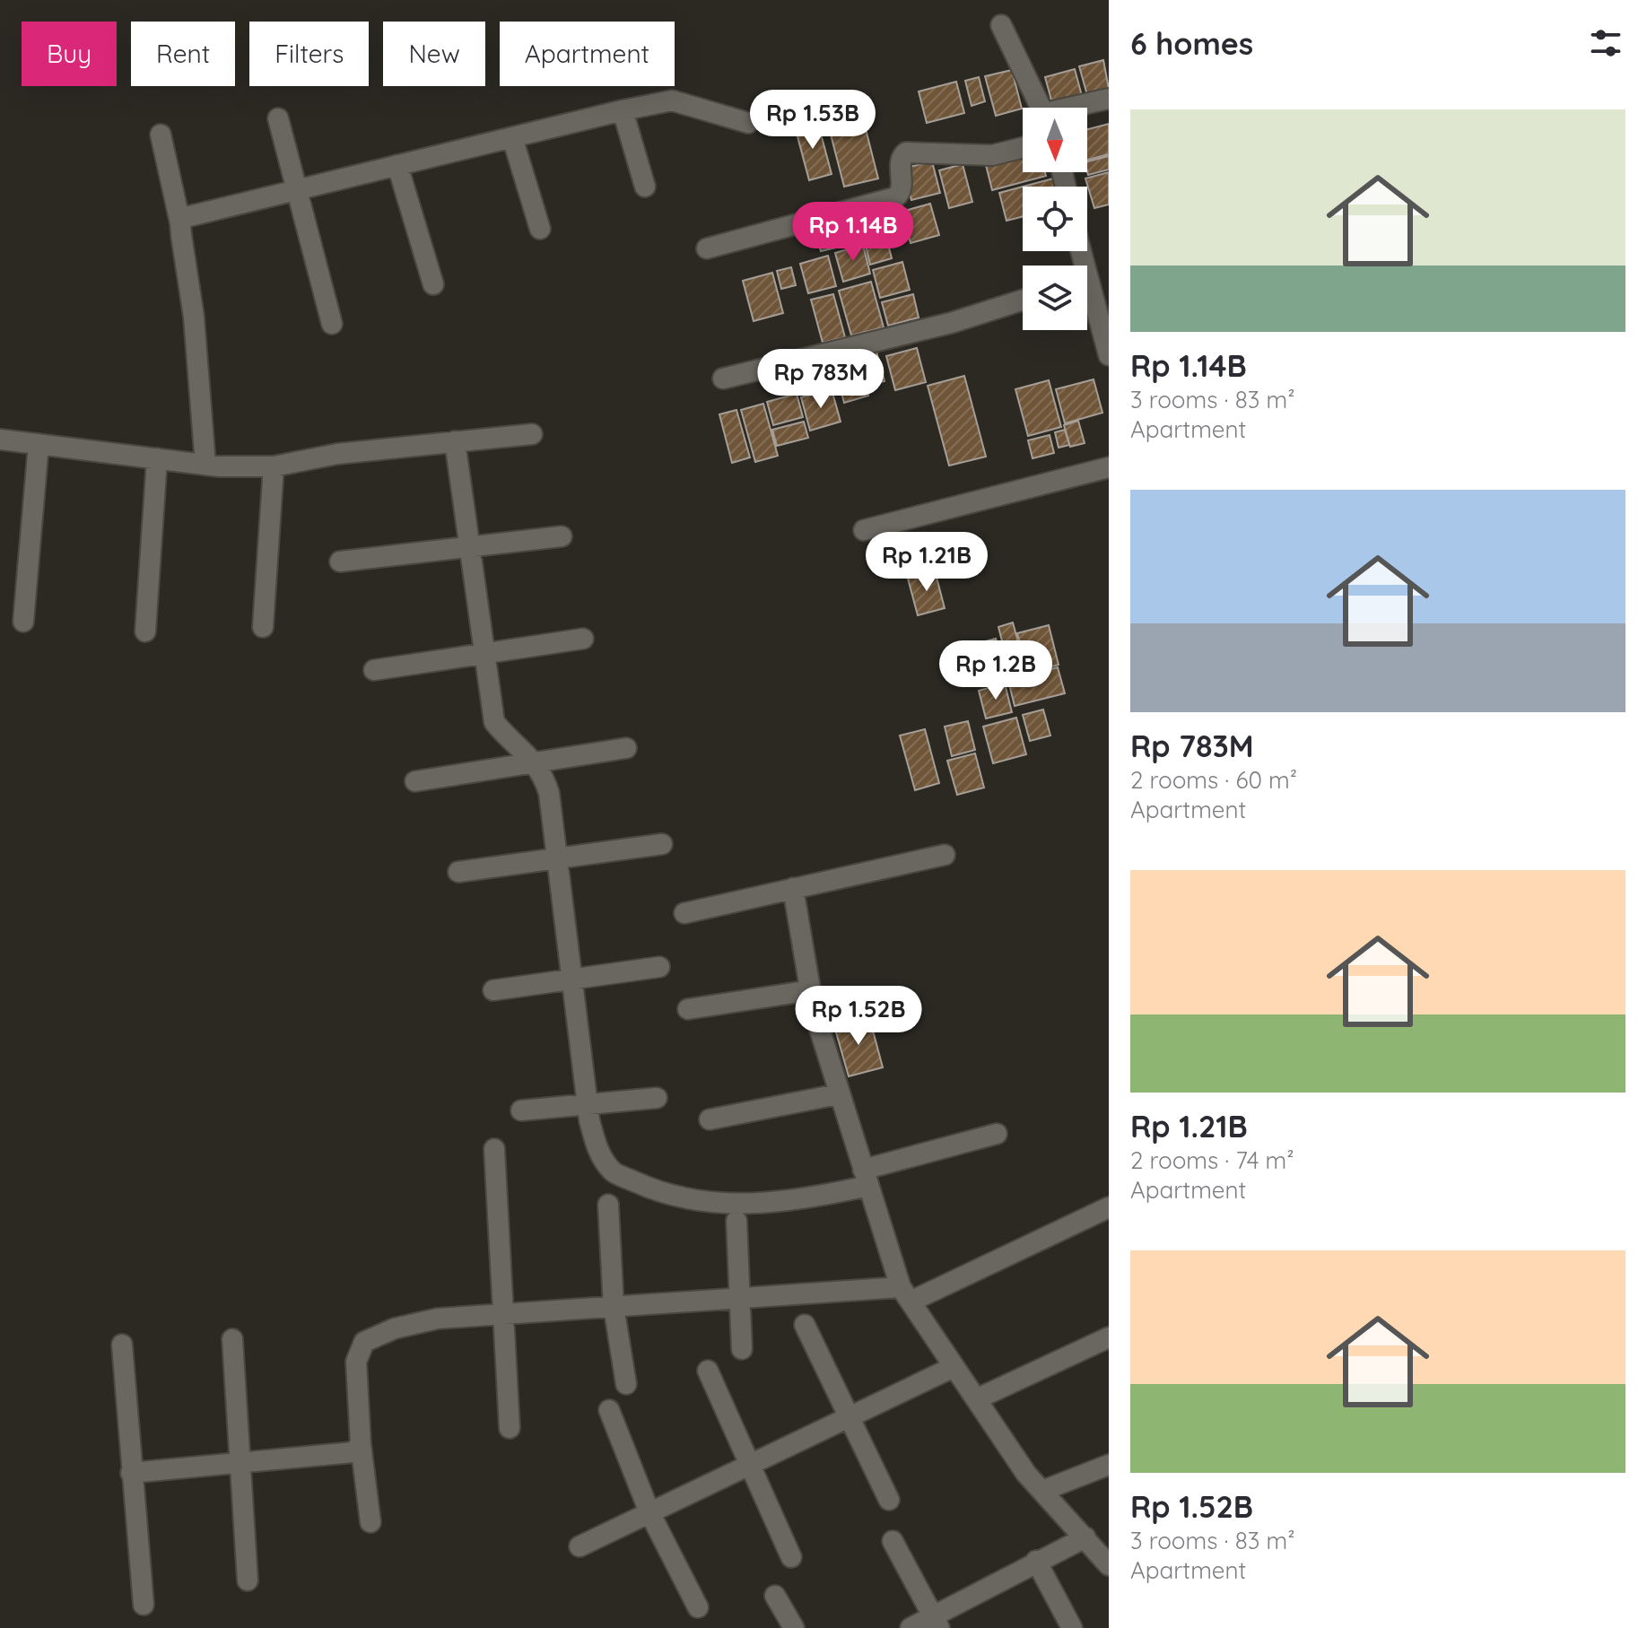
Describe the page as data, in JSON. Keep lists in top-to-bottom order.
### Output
{
  "north": "bottom",
  "page": {
    "heading": "6 homes",
    "chip": [
      "Buy",
      "Rent",
      "Filters",
      "New",
      "Apartment"
    ],
    "list": [
      {
        "name": "Rp 1.14B",
        "note": "3 rooms · 83 m² · Apartment"
      },
      {
        "name": "Rp 783M",
        "note": "2 rooms · 60 m² · Apartment"
      },
      {
        "name": "Rp 1.21B",
        "note": "2 rooms · 74 m² · Apartment"
      },
      {
        "name": "Rp 1.52B",
        "note": "3 rooms · 83 m² · Apartment"
      }
    ],
    "price": [
      "Rp 1.53B",
      "Rp 1.14B",
      "Rp 783M",
      "Rp 1.21B",
      "Rp 1.2B",
      "Rp 1.52B"
    ]
  }
}
